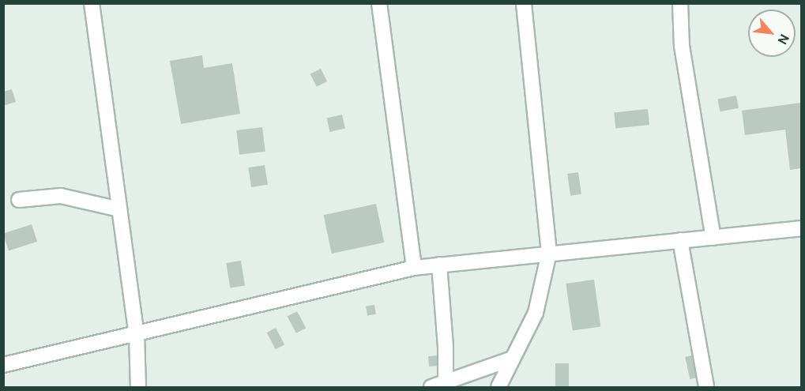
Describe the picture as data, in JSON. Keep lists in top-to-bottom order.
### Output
{
  "north": "bottom right"
}
